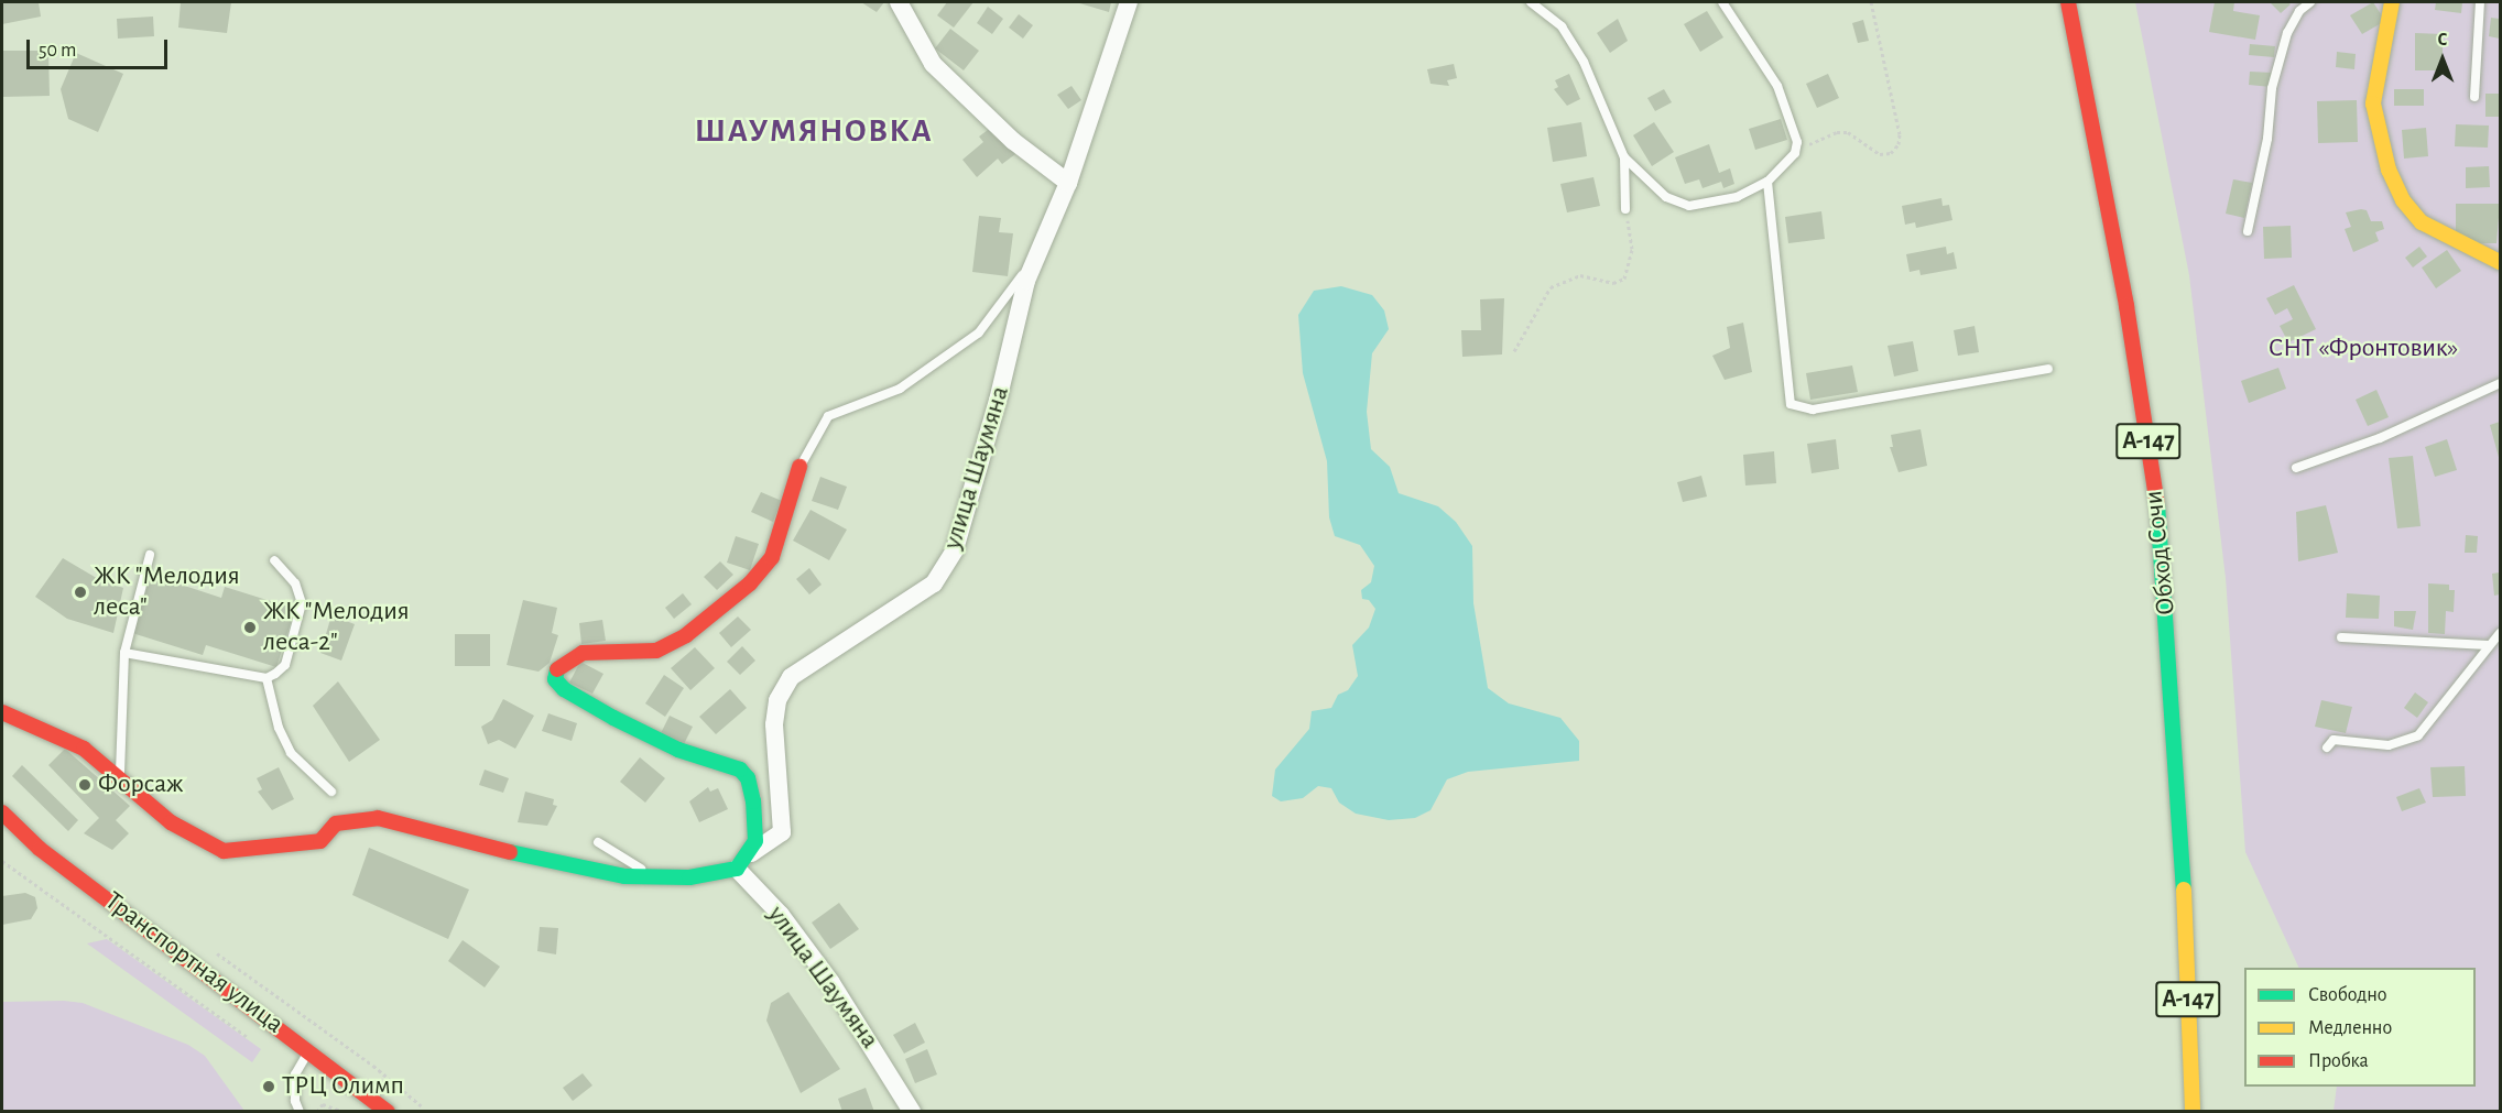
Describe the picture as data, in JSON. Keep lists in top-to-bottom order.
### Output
{
  "streets": {
    "main road": [
      "А-147",
      "улица Шаумяна",
      "Обход Сочи",
      "Транспортная улица"
    ]
  },
  "districts": ["ШАУМЯНОВКА"],
  "parks": ["СНТ «Фронтовик»"],
  "places": [
    "ЖК \"Мелодия леса\"",
    "ЖК \"Мелодия леса-2\"",
    "Форсаж",
    "ТРЦ Олимп"
  ],
  "legend": ["Свободно", "Медленно", "Пробка"],
  "scale_bar": "50 m",
  "north": "top"
}
